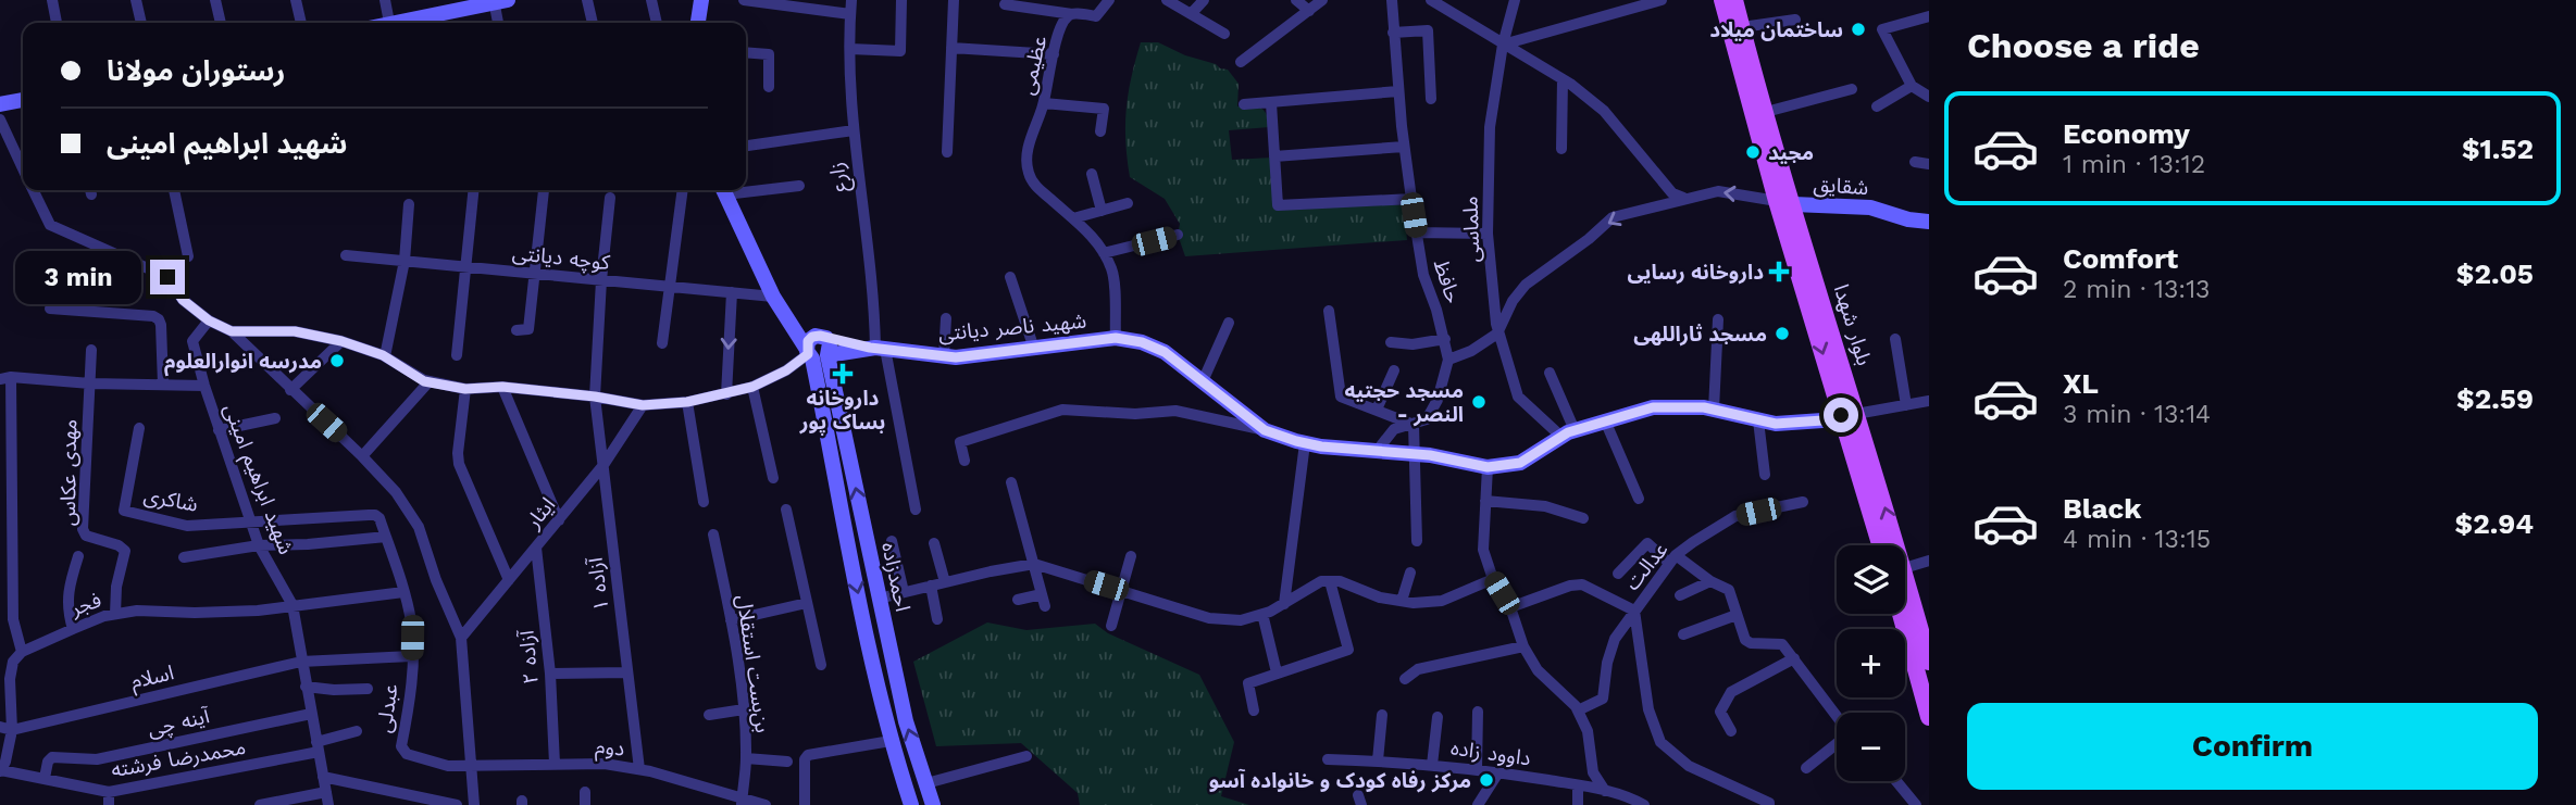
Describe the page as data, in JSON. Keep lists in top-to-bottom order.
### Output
{
  "streets": {
    "main road": [
      "شقایق",
      "بلوار شهدا",
      "شهید ناصر دیانتی",
      "احمدزاده"
    ],
    "street": [
      "عظیمی",
      "زارع",
      "ملماسی",
      "کوچه دیانتی",
      "حافظ",
      "مهدی عکاس",
      "شهید ابراهیم امینی",
      "شاکری",
      "ایثار",
      "عدالت",
      "آزاده ۱",
      "فجر",
      "آزاده ۲",
      "بن‌بست استقلال",
      "اسلام",
      "عبدلی",
      "آینه چی",
      "دوم",
      "داوود زاده",
      "محمدرضا فرشته"
    ]
  },
  "crossings": [
    ["زارع", "شهید ناصر دیانتی"],
    ["شقایق", "بلوار شهدا"],
    ["ملماسی", "شهید ناصر دیانتی"],
    ["کوچه دیانتی", "شهید ناصر دیانتی"],
    ["کوچه دیانتی", "آزاده ۱"],
    ["حافظ", "شهید ناصر دیانتی"],
    ["بلوار شهدا", "شهید ناصر دیانتی"],
    ["شهید ناصر دیانتی", "احمدزاده"],
    ["مهدی عکاس", "فجر"],
    ["شهید ابراهیم امینی", "شاکری"],
    ["شهید ابراهیم امینی", "فجر"],
    ["شهید ابراهیم امینی", "اسلام"],
    ["شهید ابراهیم امینی", "عبدلی"],
    ["شهید ابراهیم امینی", "آینه چی"],
    ["شهید ابراهیم امینی", "محمدرضا فرشته"],
    ["شاکری", "عبدلی"],
    ["ایثار", "آزاده ۱"],
    ["ایثار", "آزاده ۲"],
    ["آزاده ۱", "دوم"],
    ["فجر", "عبدلی"],
    ["آزاده ۲", "دوم"],
    ["بن‌بست استقلال", "دوم"],
    ["اسلام", "عبدلی"],
    ["عبدلی", "دوم"],
    ["آینه چی", "محمدرضا فرشته"]
  ],
  "places": {
    "other": [
      "ساختمان میلاد",
      "مجید",
      "مسجد ثاراللهی",
      "مدرسه انوارالعلوم",
      "مسجد حجتیه - النصر",
      "مرکز رفاه کودک و خانواده آسو"
    ],
    "health": ["داروخانه رسایی", "داروخانه بساک پور"]
  },
  "page": {
    "heading": "Choose a ride",
    "banner": ["رستوران مولانا", "شهید ابراهیم امینی"],
    "list": [
      {
        "name": "Economy",
        "note": "1 min · 13:12",
        "value": "$1.52"
      },
      {
        "name": "Comfort",
        "note": "2 min · 13:13",
        "value": "$2.05"
      },
      {
        "name": "XL",
        "note": "3 min · 13:14",
        "value": "$2.59"
      },
      {
        "name": "Black",
        "note": "4 min · 13:15",
        "value": "$2.94"
      }
    ],
    "bubble": "3 min",
    "map_buttons": ["+", "−"],
    "buttons": "Confirm"
  }
}
